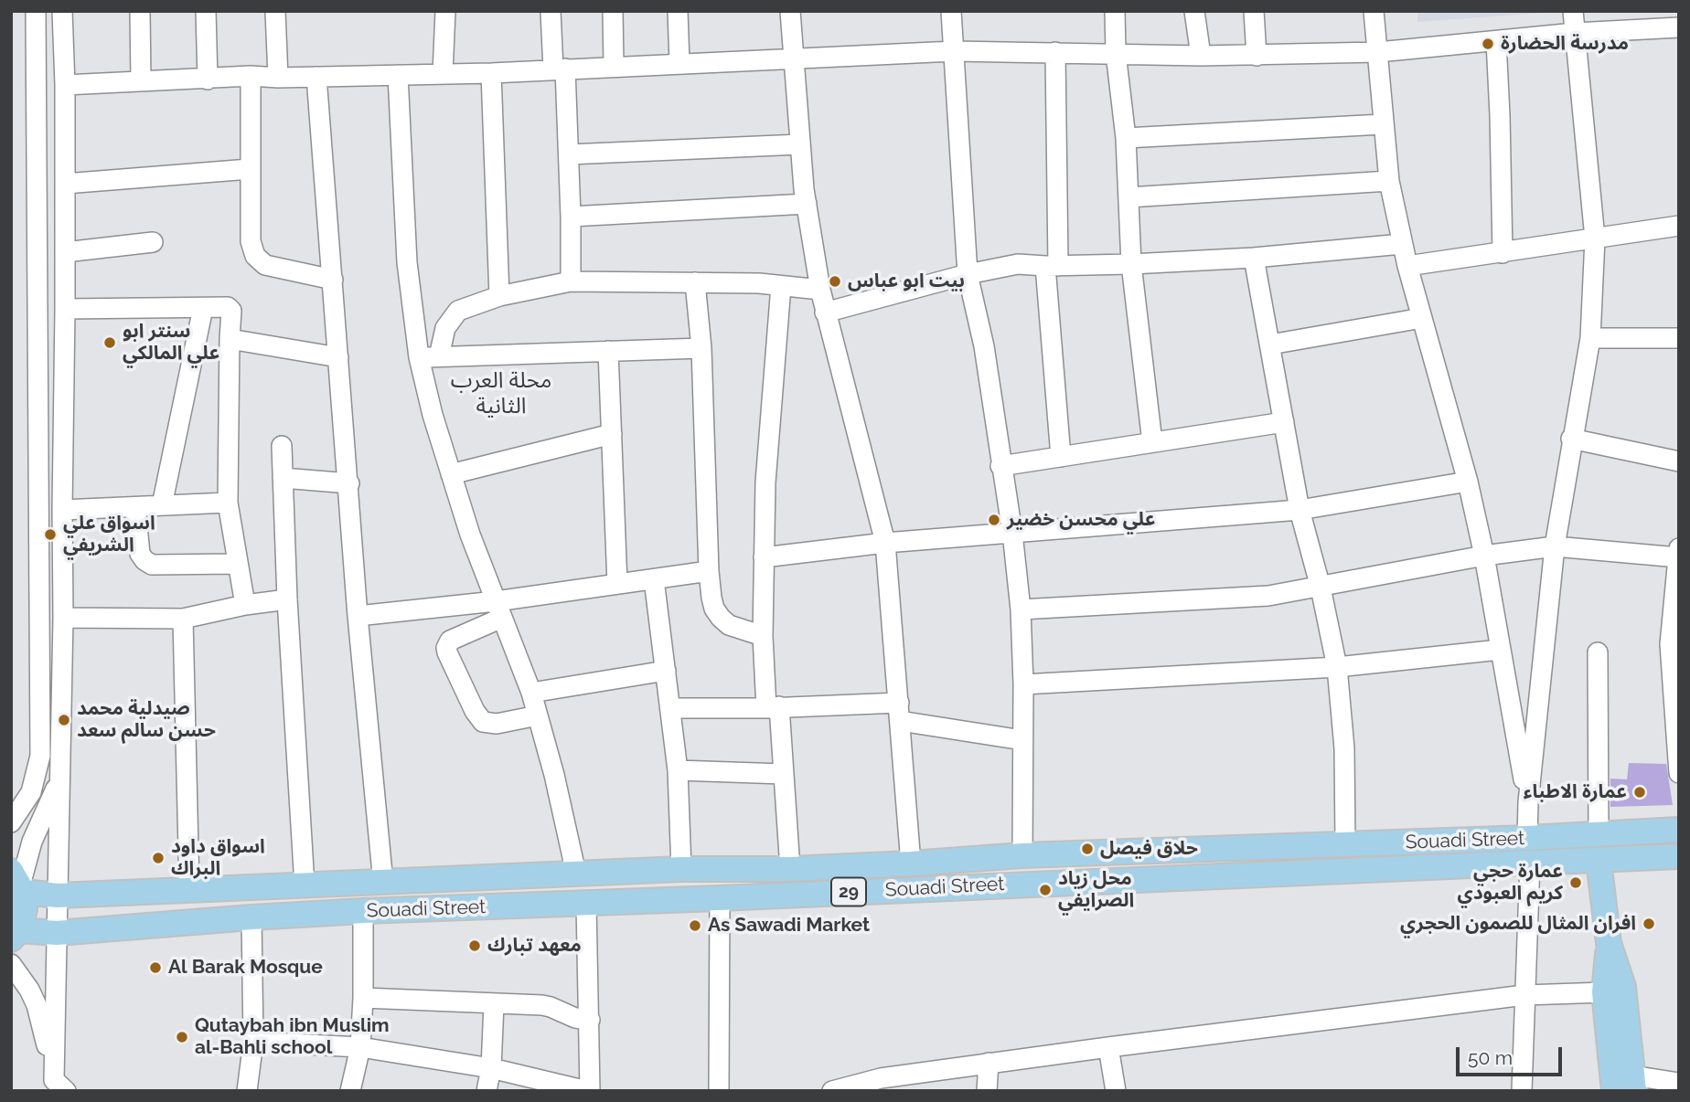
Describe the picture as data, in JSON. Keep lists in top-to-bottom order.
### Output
{
  "streets": {
    "main road": ["Souadi Street", "29"]
  },
  "crossings": [
    ["Souadi Street", "29"]
  ],
  "districts": ["محلة العرب الثانية"],
  "places": [
    "مدرسة الحضارة",
    "بيت ابو عباس",
    "سنتر ابو علي المالكي",
    "علي محسن خضير",
    "اسواق علي الشريفي",
    "صيدلية محمد حسن سالم سعد",
    "عمارة الاطباء",
    "حلاق فيصل",
    "اسواق داود البراك",
    "عمارة حجي كريم العبودي",
    "محل زياد الصرايفي",
    "افران المثال للصمون الحجري",
    "As Sawadi Market",
    "معهد تبارك",
    "Al Barak Mosque",
    "Qutaybah ibn Muslim al-Bahli school"
  ],
  "scale_bar": "50 m"
}
